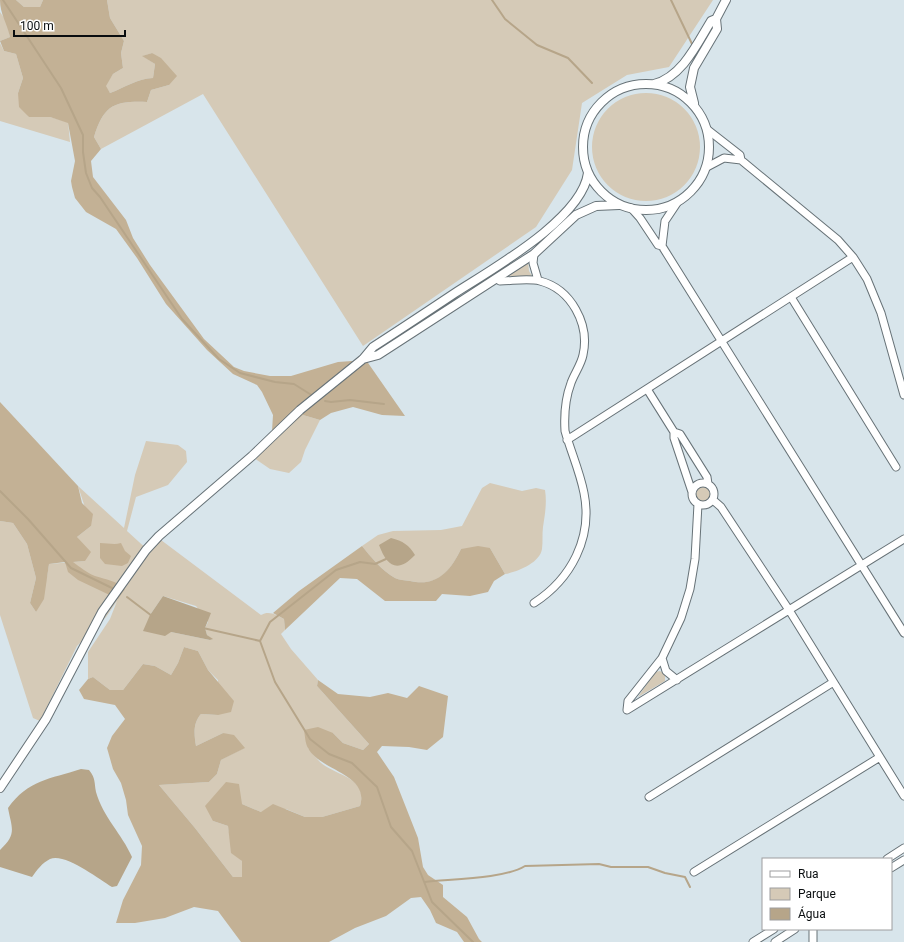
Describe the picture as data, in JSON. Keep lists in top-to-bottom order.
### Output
{
  "legend": ["Rua", "Parque", "Água"],
  "scale_bar": "100 m"
}
